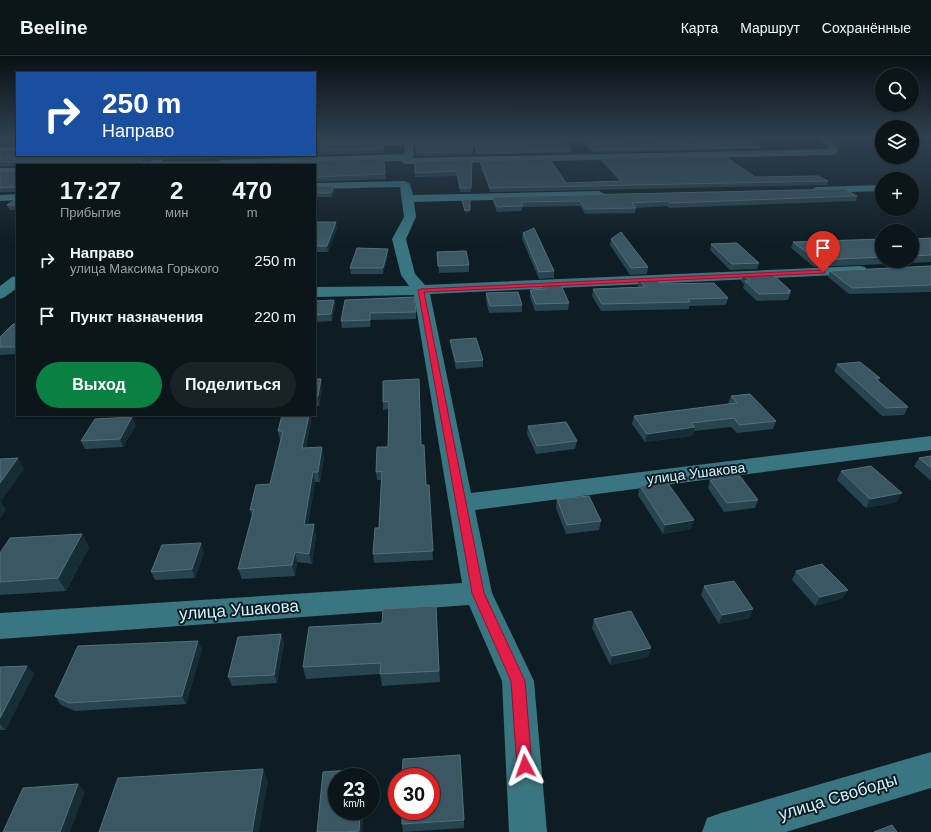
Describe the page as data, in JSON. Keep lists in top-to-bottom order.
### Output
{
  "streets": {
    "street": ["улица Ушакова", "улица Свободы"]
  },
  "page": {
    "header": "Beeline",
    "nav": ["Карта", "Маршрут", "Сохранённые"],
    "map_buttons": ["+", "−"],
    "turn": ["250 m", "Направо"],
    "eta": [
      "17:27",
      "Прибытие",
      "2",
      "мин",
      "470",
      "m"
    ],
    "list": [
      {
        "name": "Направо",
        "note": "улица Максима Горького",
        "value": "250 m"
      },
      {
        "name": "Пункт назначения",
        "value": "220 m"
      }
    ],
    "buttons": ["Выход", "Поделиться"],
    "speed": "23 km/h",
    "limit": "30"
  }
}
